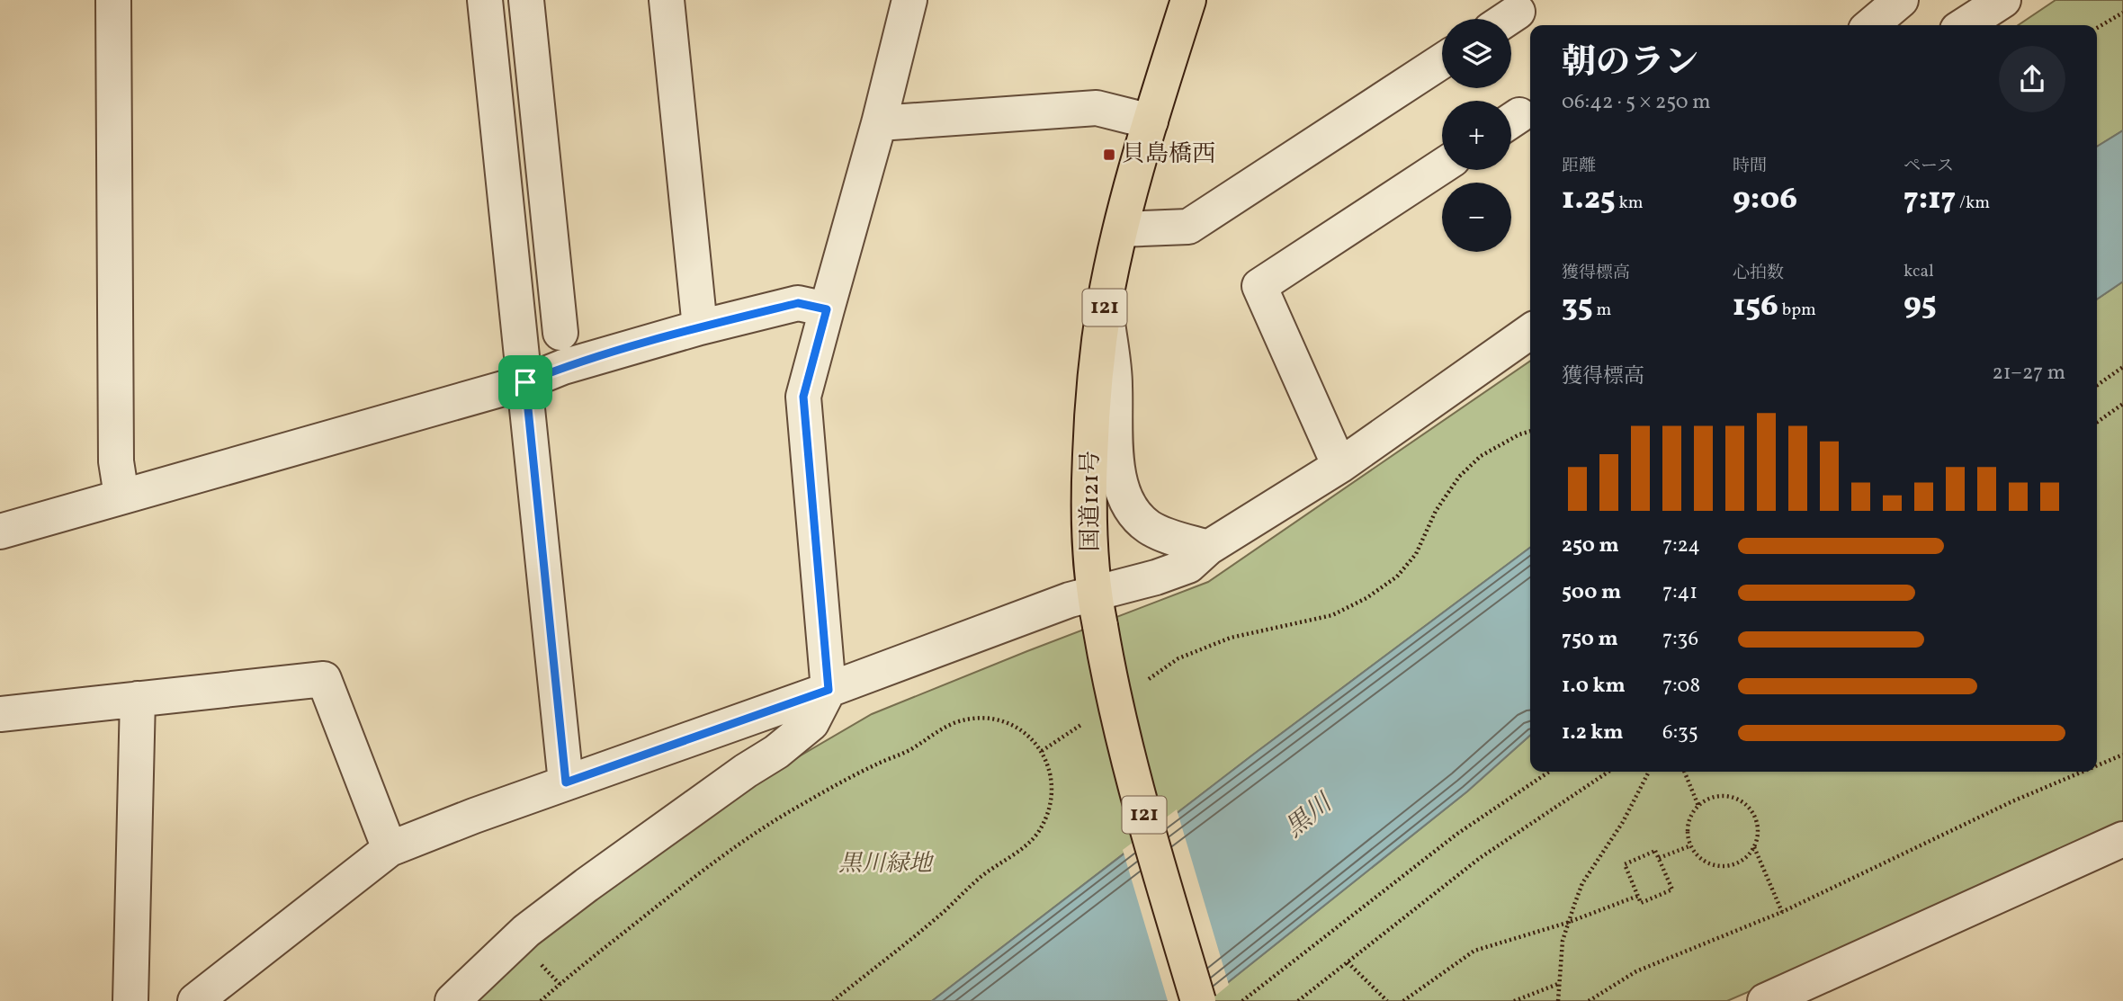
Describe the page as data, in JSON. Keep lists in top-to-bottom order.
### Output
{
  "streets": {
    "highway": ["121", "国道121号"]
  },
  "water": ["黒川"],
  "parks": ["黒川緑地"],
  "places": {
    "transit": ["貝島橋西"]
  },
  "page": {
    "map_buttons": ["+", "−"],
    "heading": ["朝のラン", "06:42 · 5 × 250 m"],
    "stats": [
      ["距離", "1.25 km"],
      ["時間", "9:06"],
      ["ペース", "7:17 /km"],
      ["獲得標高", "35 m"],
      ["心拍数", "156 bpm"],
      ["kcal", "95"]
    ],
    "chart": ["獲得標高", "21–27 m"],
    "list": [
      {
        "name": "250 m",
        "note": "7:24"
      },
      {
        "name": "500 m",
        "note": "7:41"
      },
      {
        "name": "750 m",
        "note": "7:36"
      },
      {
        "name": "1.0 km",
        "note": "7:08"
      },
      {
        "name": "1.2 km",
        "note": "6:35"
      }
    ]
  }
}
